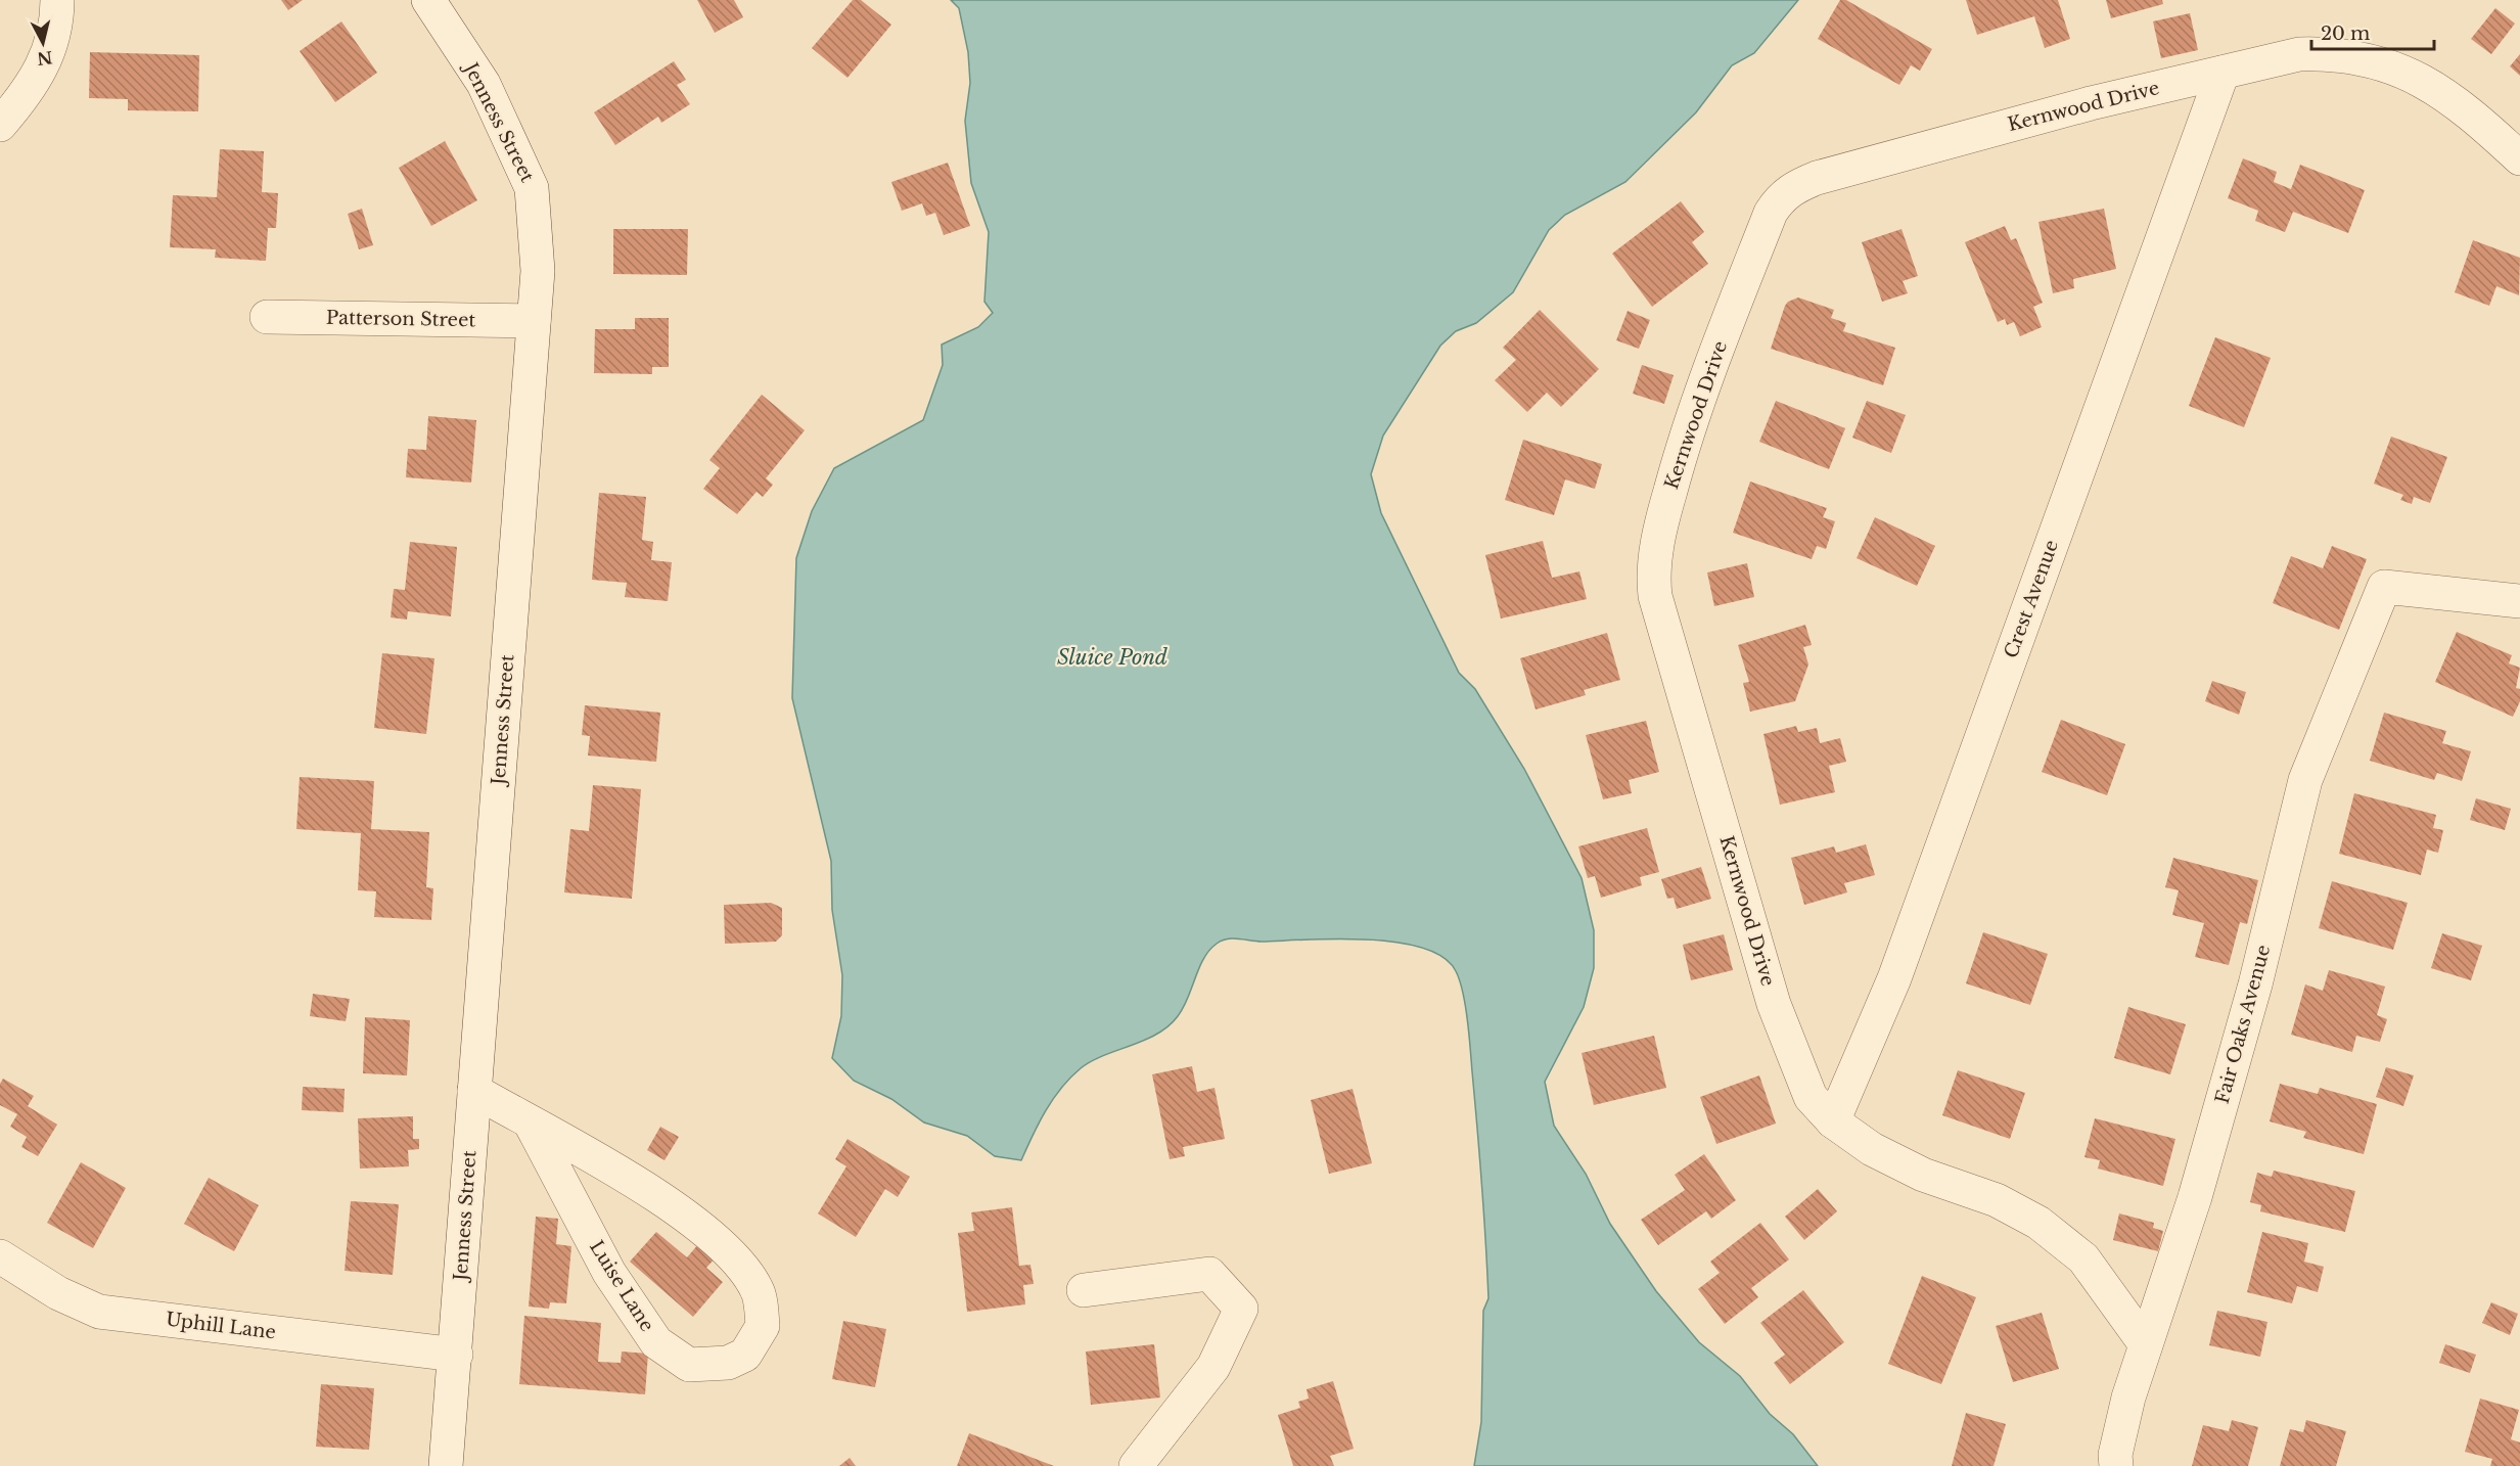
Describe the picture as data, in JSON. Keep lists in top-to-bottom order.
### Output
{
  "streets": {
    "street": [
      "Kernwood Drive",
      "Jenness Street",
      "Patterson Street",
      "Crest Avenue",
      "Fair Oaks Avenue",
      "Luise Lane",
      "Uphill Lane"
    ]
  },
  "crossings": [
    ["Kernwood Drive", "Crest Avenue"],
    ["Kernwood Drive", "Fair Oaks Avenue"],
    ["Jenness Street", "Patterson Street"],
    ["Jenness Street", "Luise Lane"],
    ["Jenness Street", "Uphill Lane"]
  ],
  "water": ["Sluice Pond"],
  "scale_bar": "20 m",
  "north": "bottom"
}
